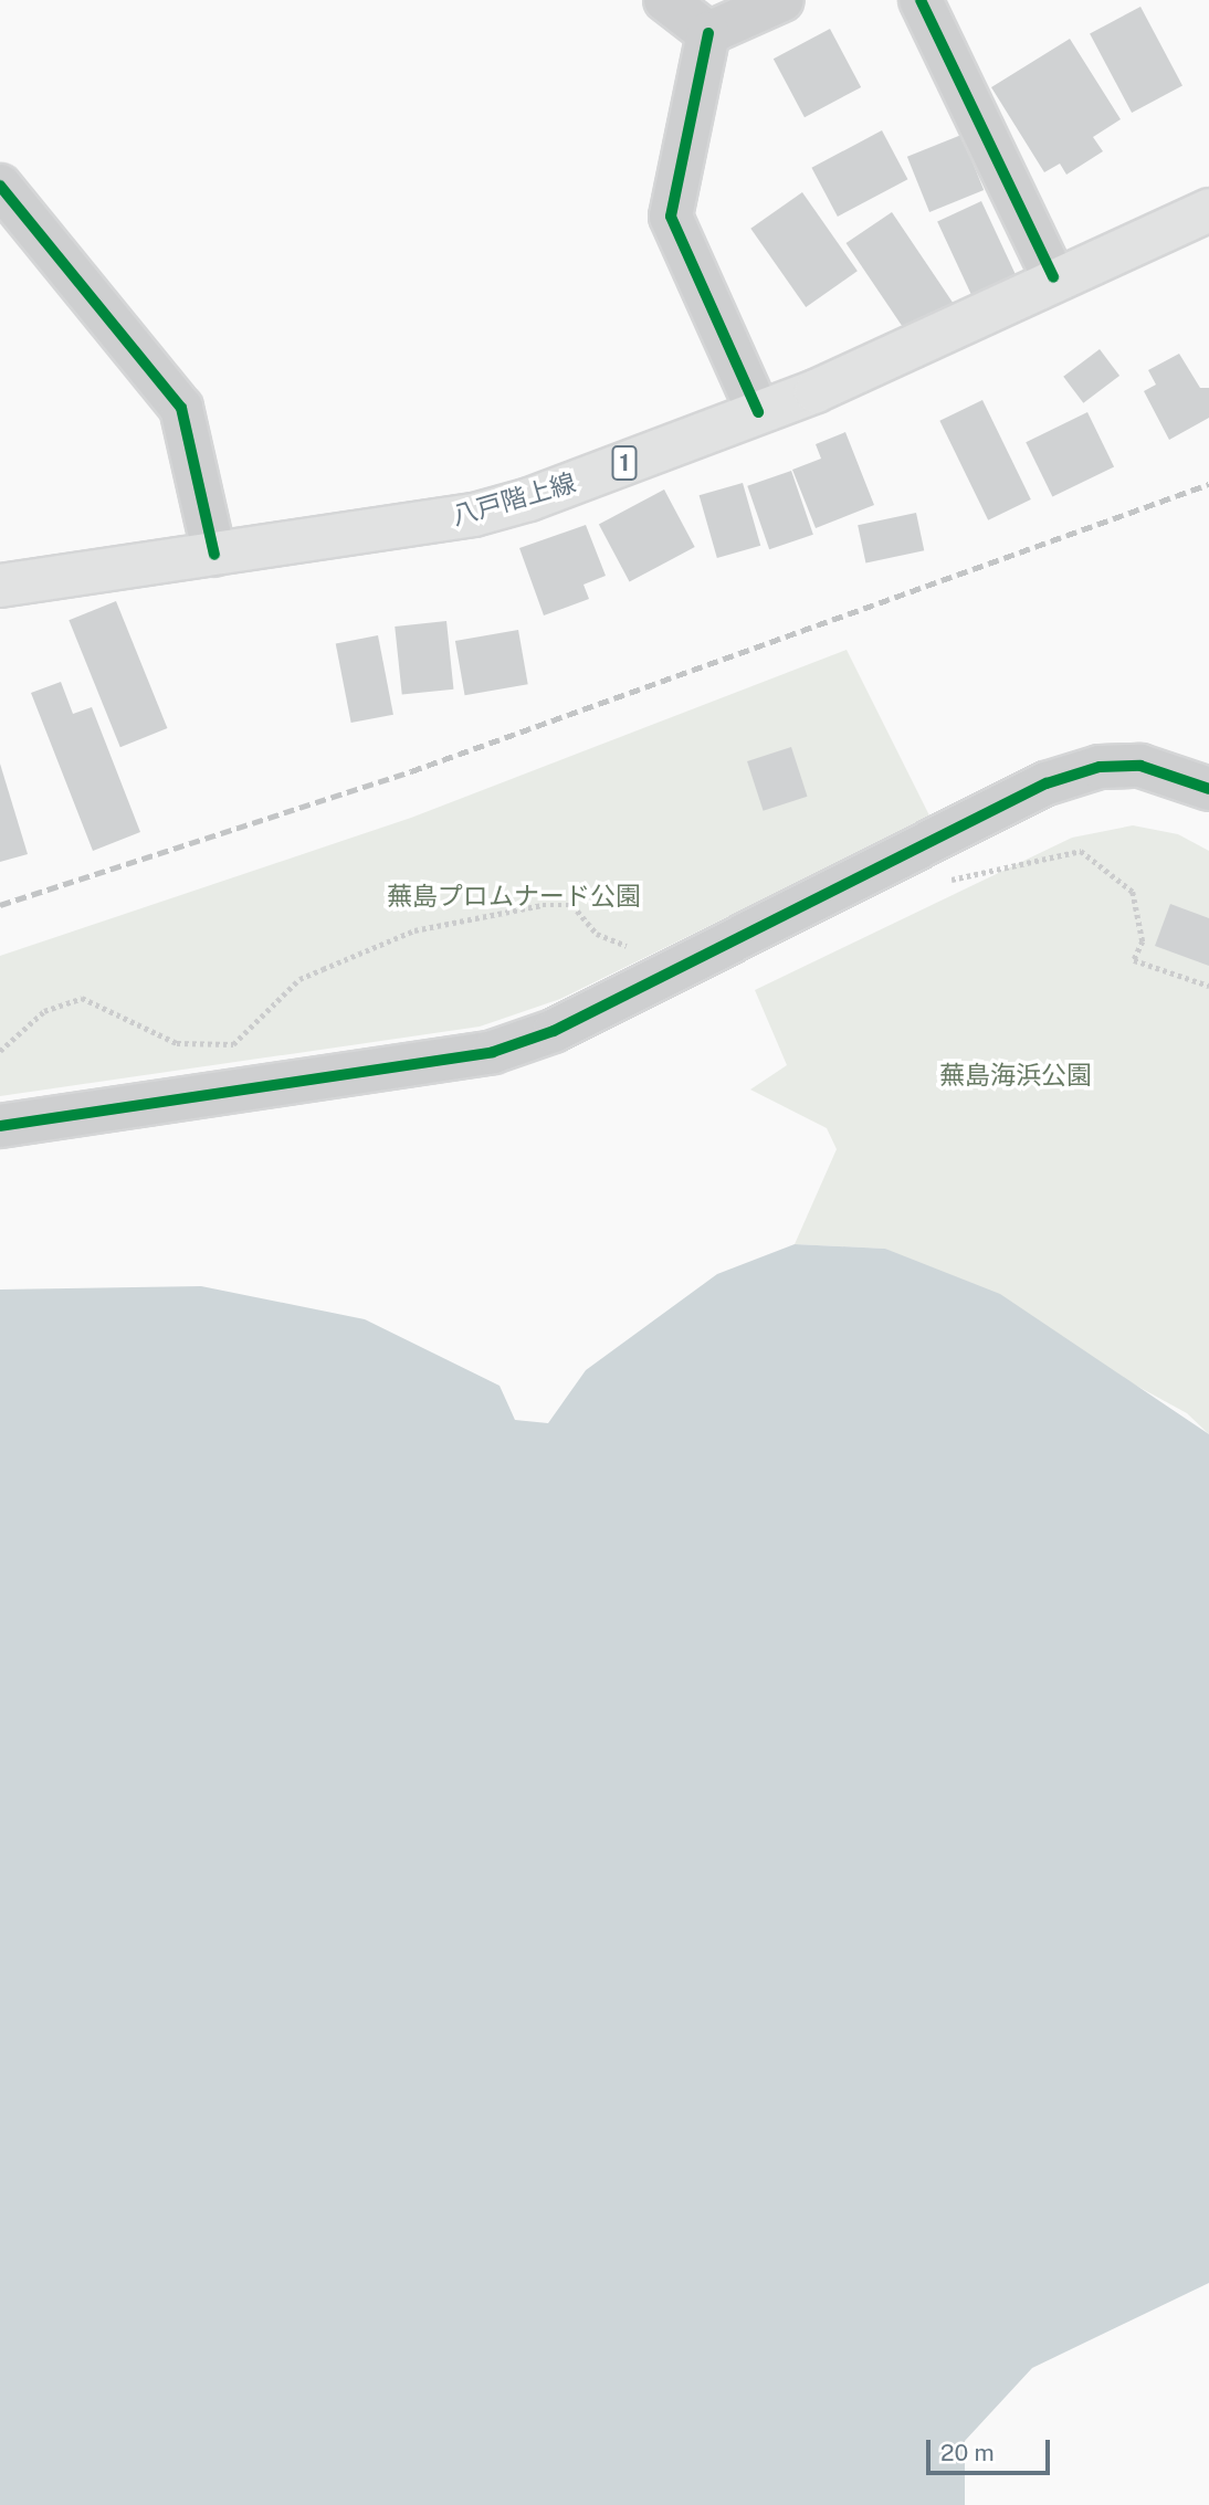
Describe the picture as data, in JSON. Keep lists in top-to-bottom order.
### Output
{
  "streets": {
    "main road": ["1", "八戸階上線"]
  },
  "parks": ["蕪島プロムナード公園", "蕪島海浜公園"],
  "scale_bar": "20 m"
}
